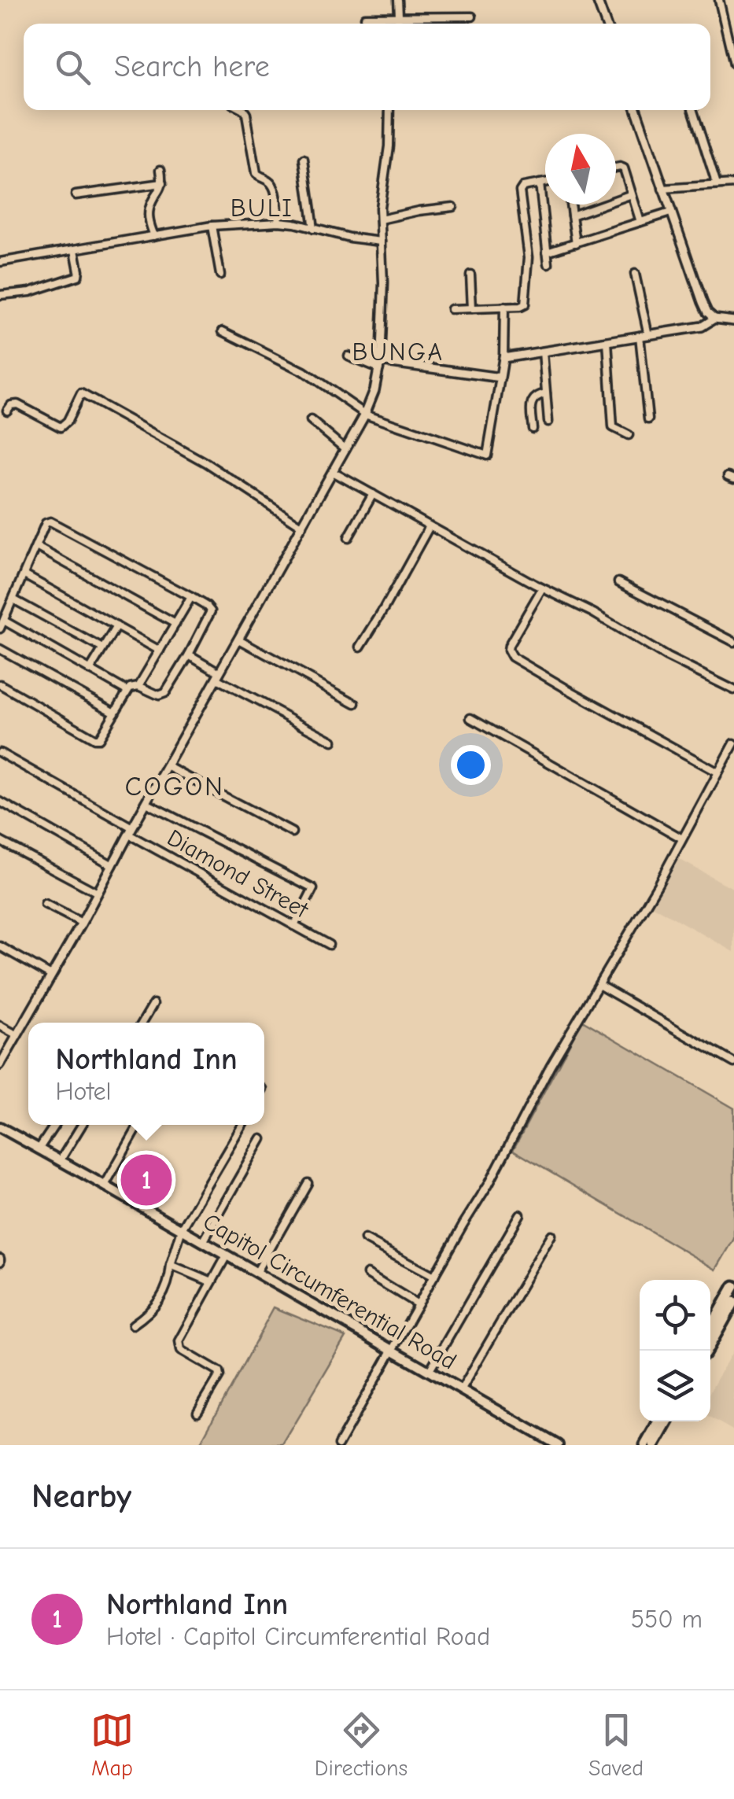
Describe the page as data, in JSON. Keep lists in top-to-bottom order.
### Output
{
  "streets": {
    "main road": ["Capitol Circumferential Road"],
    "street": ["Diamond Street"]
  },
  "districts": ["BULI", "BUNGA", "COGON"],
  "north": "top",
  "page": {
    "search": "Search here",
    "popup": ["Northland Inn", "Hotel"],
    "pins": "1",
    "heading": "Nearby",
    "list": [
      {
        "mark": "1",
        "name": "Northland Inn",
        "note": "Hotel · Capitol Circumferential Road",
        "value": "550 m"
      }
    ],
    "nav": ["Map", "Directions", "Saved"]
  }
}
